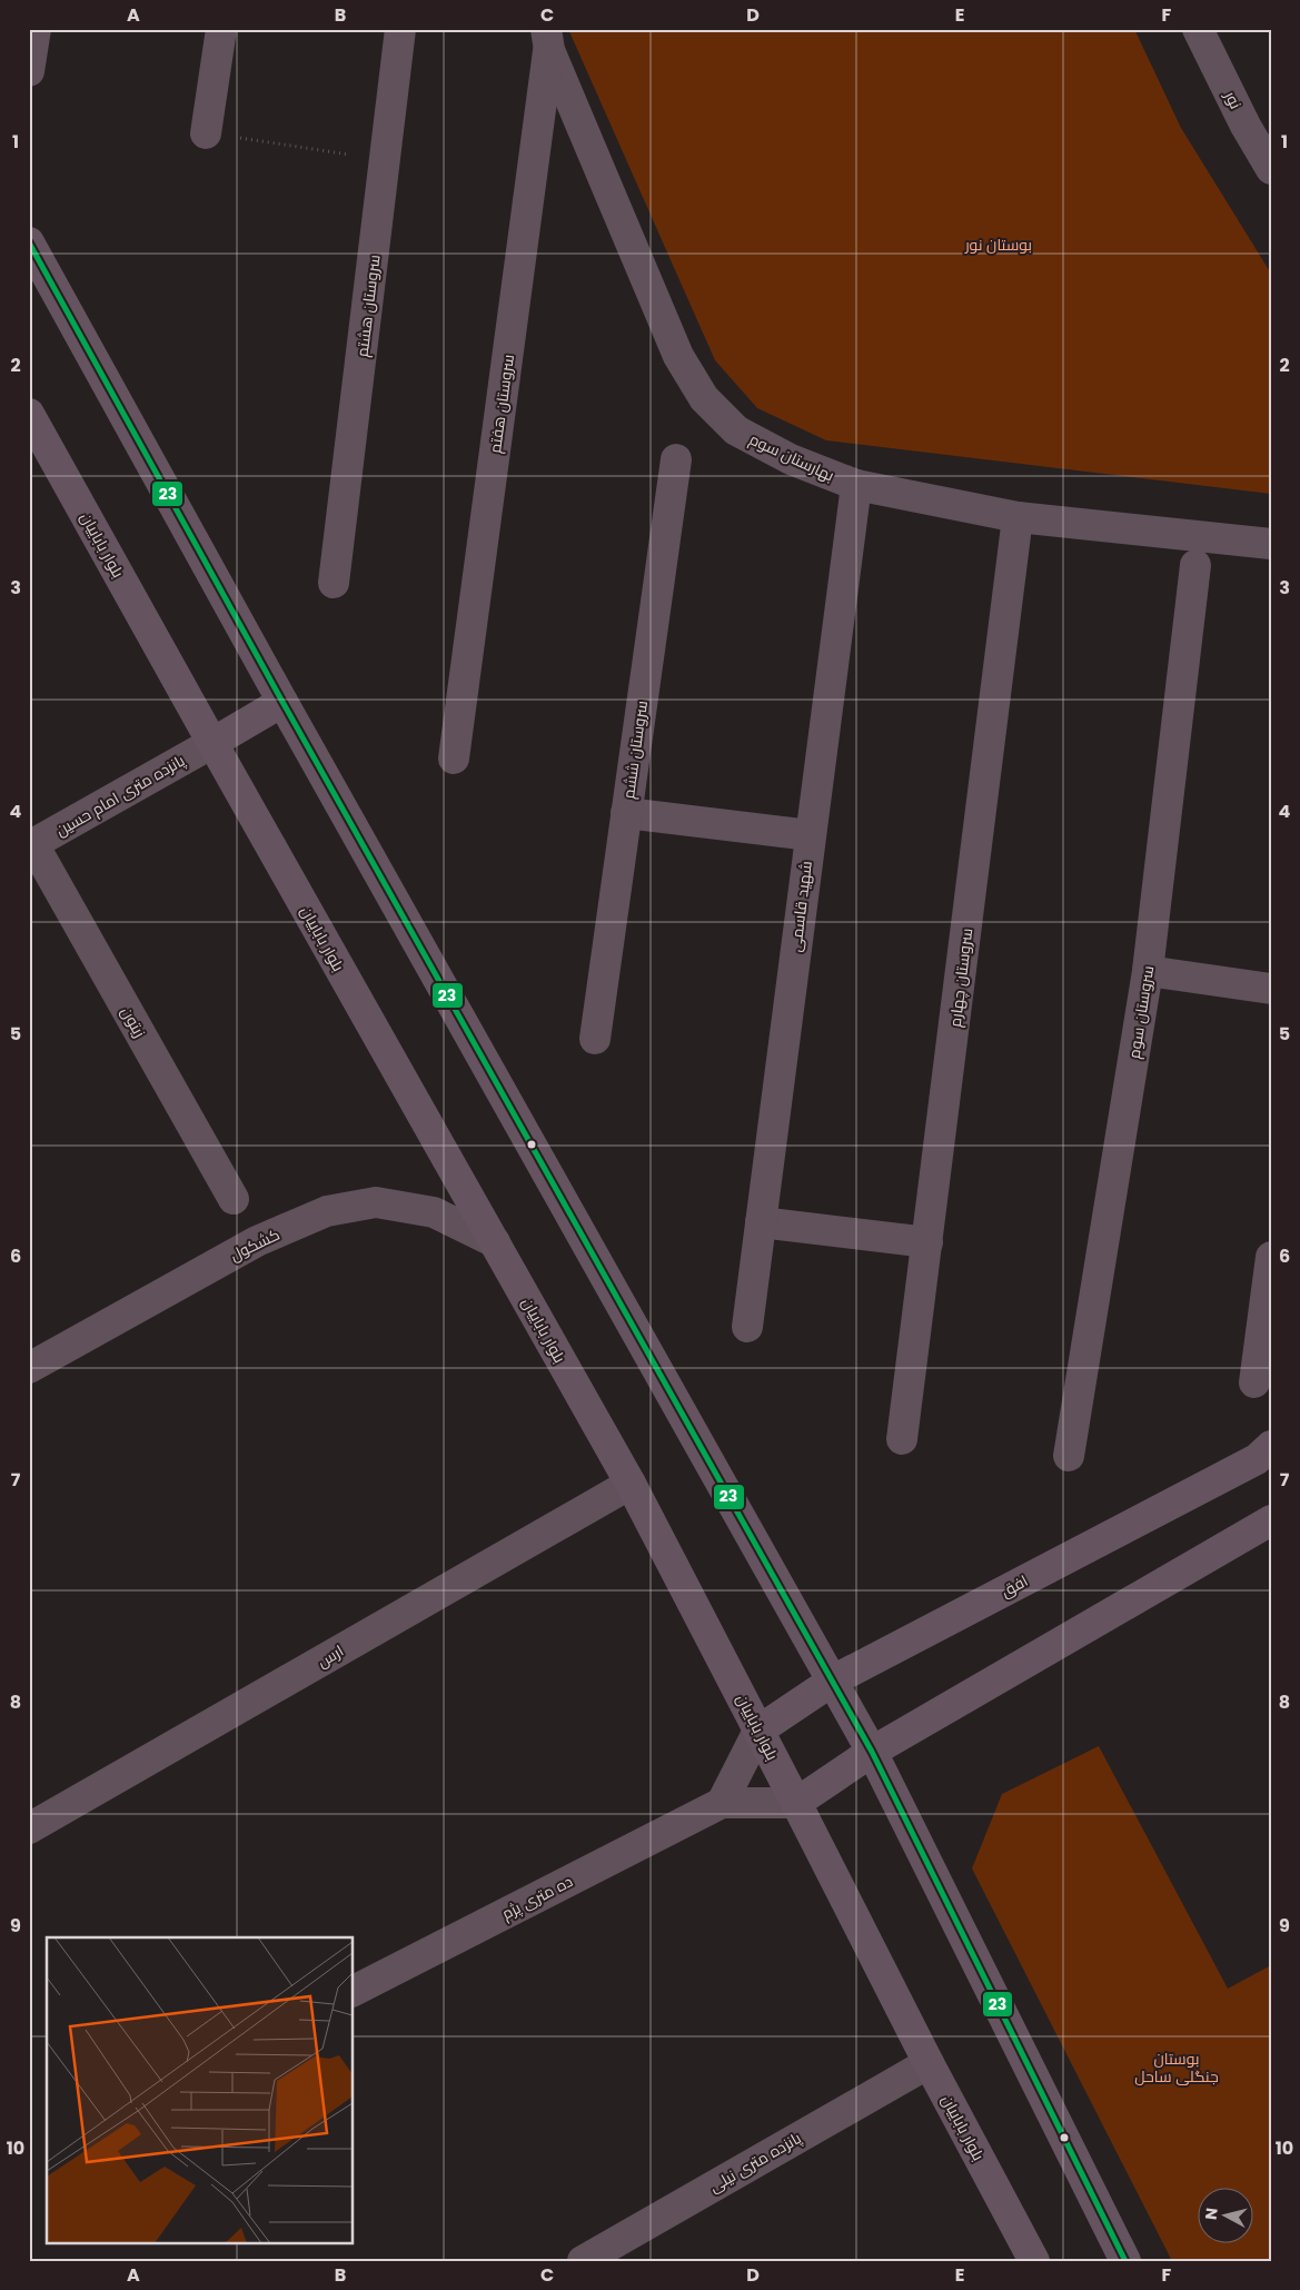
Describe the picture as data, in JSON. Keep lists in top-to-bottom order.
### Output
{
  "streets": {
    "main road": ["بلوار باباییان", "افق"],
    "street": [
      "نور",
      "سروستان هشتم",
      "سروستان هفتم",
      "بهارستان سوم",
      "سروستان ششم",
      "پانزده متری امام حسین",
      "شهید قاسمی",
      "سروستان چهارم",
      "سروستان سوم",
      "زیتون",
      "کشکول",
      "ارس",
      "ده متری پژم",
      "پانزده متری نیلی"
    ]
  },
  "crossings": [
    ["سروستان هفتم", "بهارستان سوم"],
    ["بهارستان سوم", "شهید قاسمی"],
    ["بهارستان سوم", "سروستان چهارم"],
    ["بلوار باباییان", "پانزده متری امام حسین"],
    ["بلوار باباییان", "کشکول"],
    ["بلوار باباییان", "افق"],
    ["بلوار باباییان", "ارس"],
    ["بلوار باباییان", "ده متری پژم"],
    ["بلوار باباییان", "پانزده متری نیلی"],
    ["پانزده متری امام حسین", "زیتون"]
  ],
  "parks": ["بوستان نور", "بوستان جنگلی ساحل"],
  "lines": ["transit line 23"],
  "north": "left",
  "grid": {
    "columns": [
      "A",
      "B",
      "C",
      "D",
      "E",
      "F"
    ],
    "rows": [
      "1",
      "2",
      "3",
      "4",
      "5",
      "6",
      "7",
      "8",
      "9",
      "10"
    ]
  }
}
